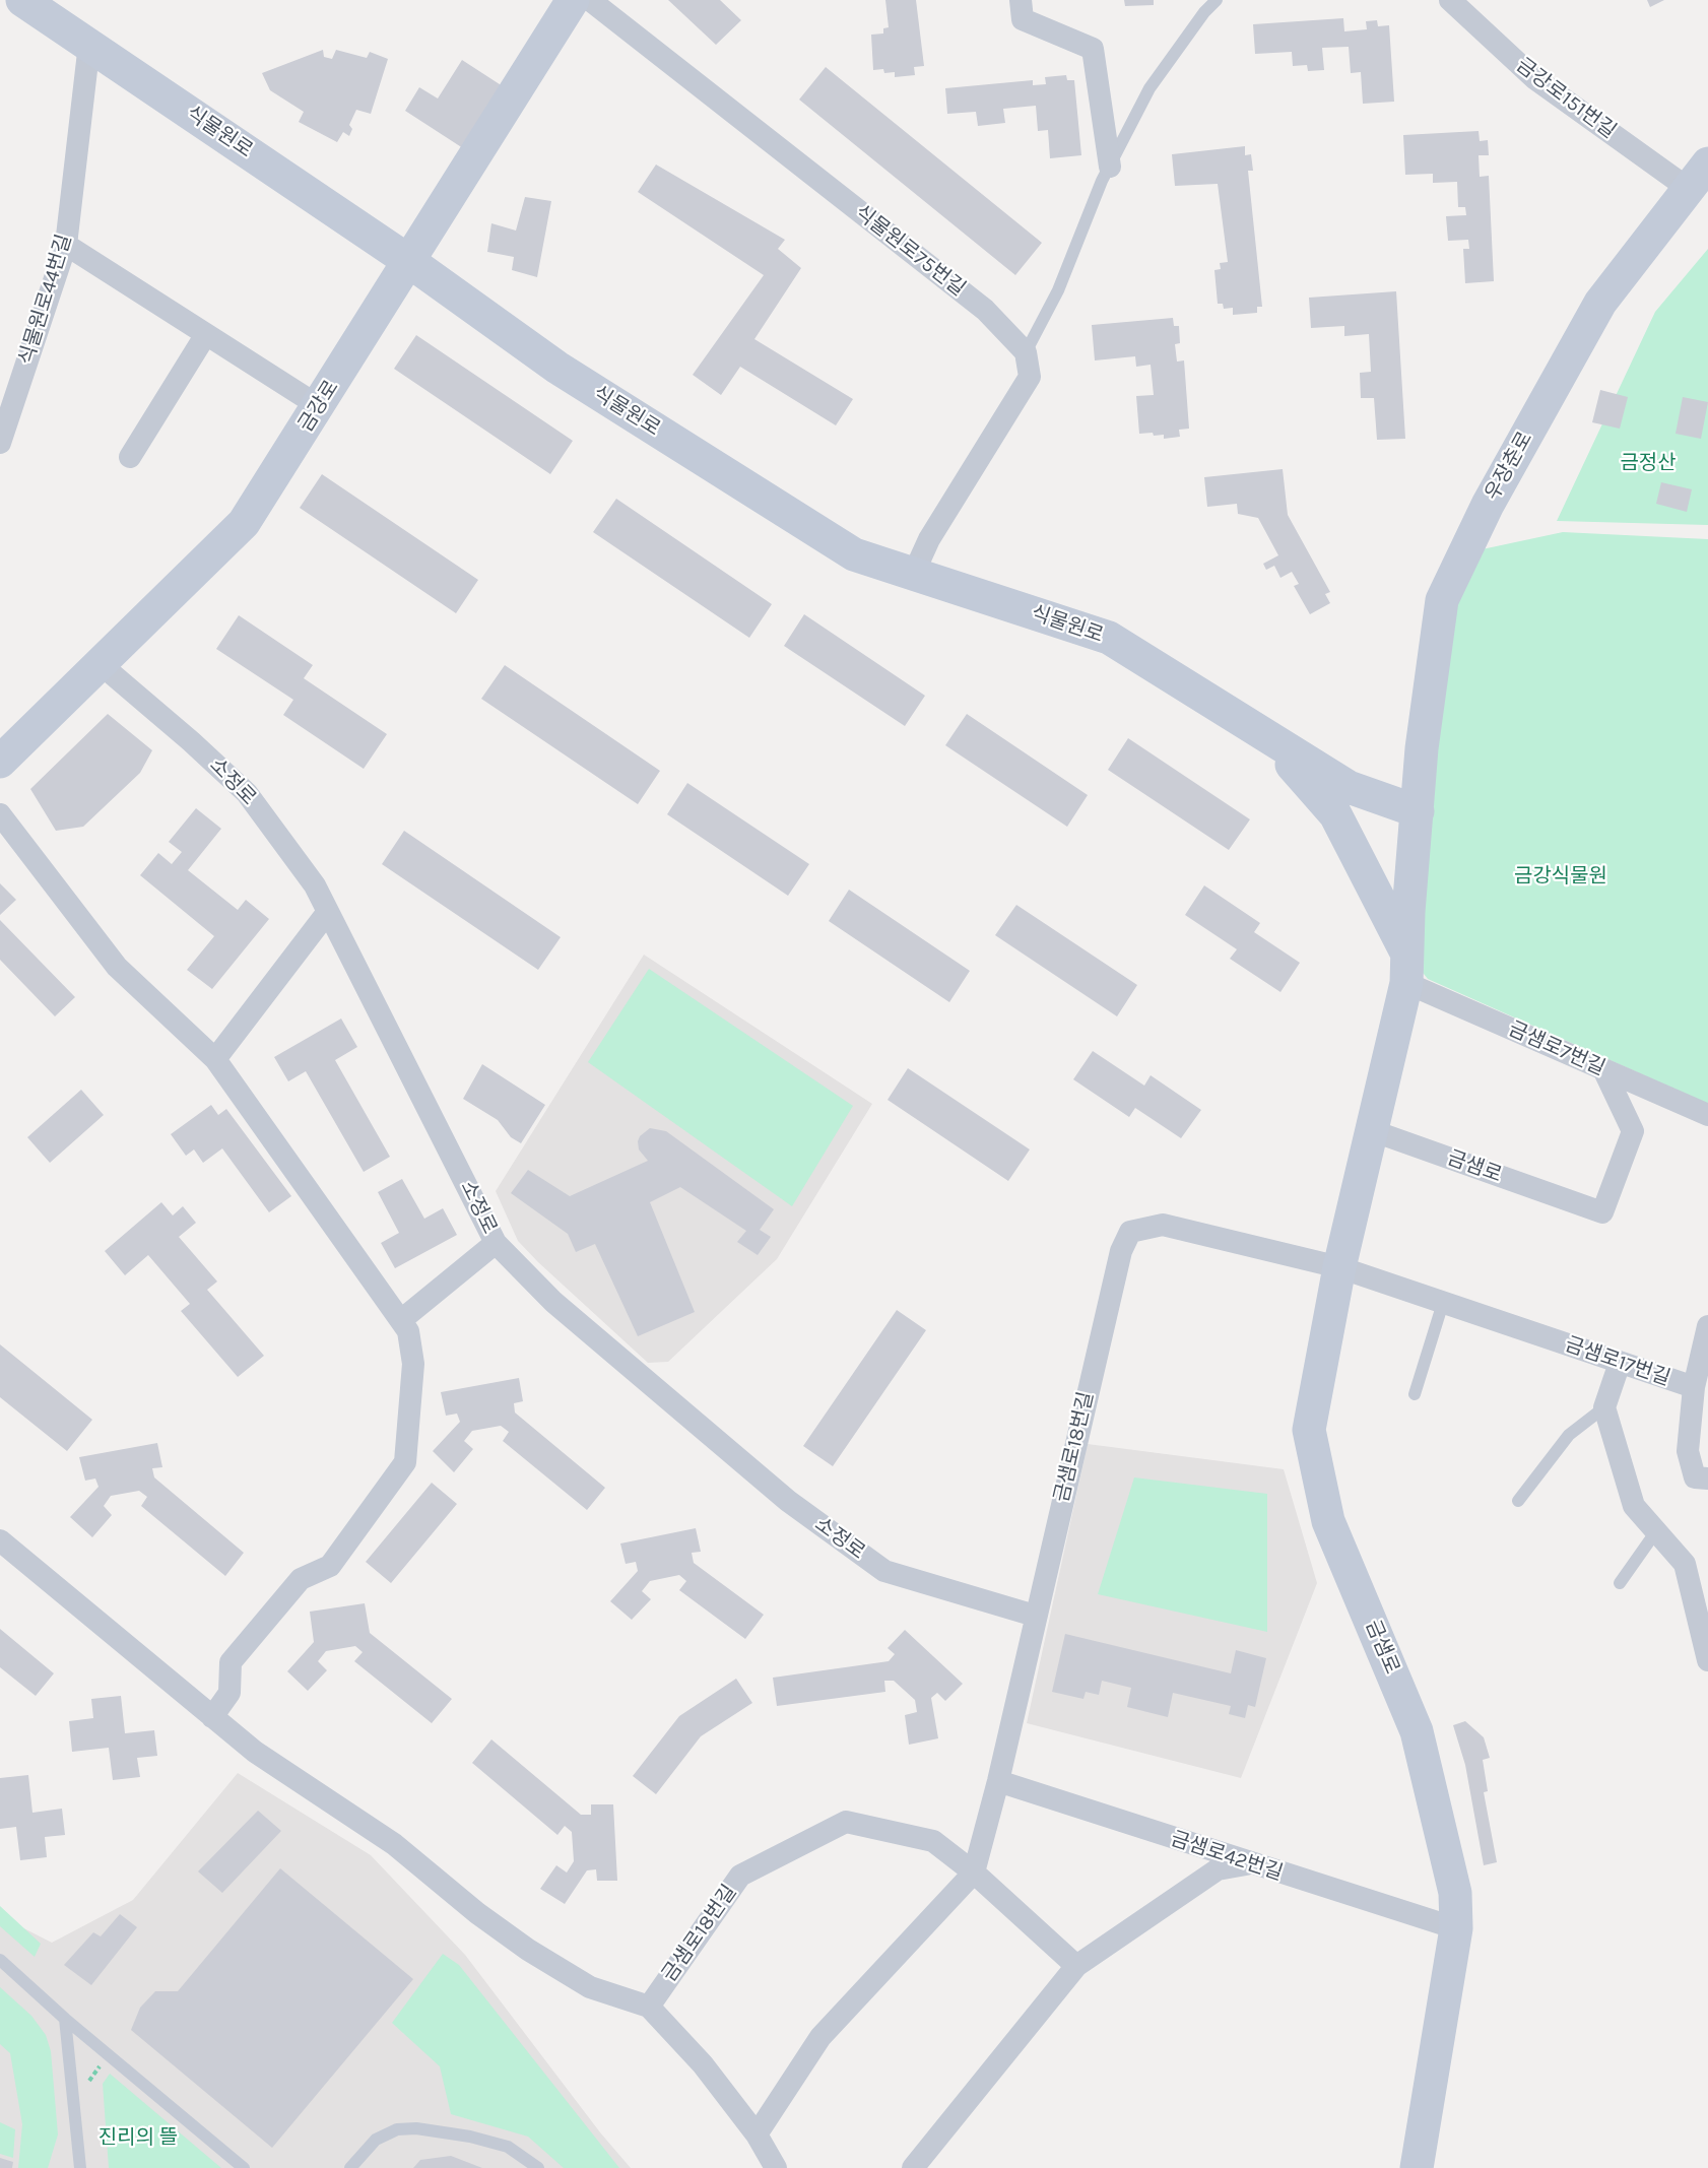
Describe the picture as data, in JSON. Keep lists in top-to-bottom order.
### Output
{
  "streets": {
    "main road": [
      "식물원로",
      "금강로",
      "우장춘로",
      "금샘로"
    ],
    "street": [
      "금강로151번길",
      "식물원로75번길",
      "식물원로44번길",
      "소정로",
      "금샘로7번길",
      "금샘로17번길",
      "금샘로18번길",
      "금샘로42번길"
    ]
  },
  "crossings": [
    ["금강로151번길", "우장춘로"],
    ["식물원로", "식물원로44번길"],
    ["식물원로", "금강로"],
    ["식물원로", "우장춘로"],
    ["식물원로", "금샘로7번길"],
    ["식물원로", "금샘로"],
    ["금강로", "소정로"],
    ["우장춘로", "금샘로"],
    ["소정로", "금샘로18번길"],
    ["금샘로7번길", "금샘로"],
    ["금샘로", "금샘로17번길"],
    ["금샘로", "금샘로18번길"],
    ["금샘로", "금샘로42번길"],
    ["금샘로17번길", "금샘로18번길"],
    ["금샘로18번길", "금샘로42번길"]
  ],
  "parks": ["금정산", "금강식물원", "진리의 뜰"]
}
